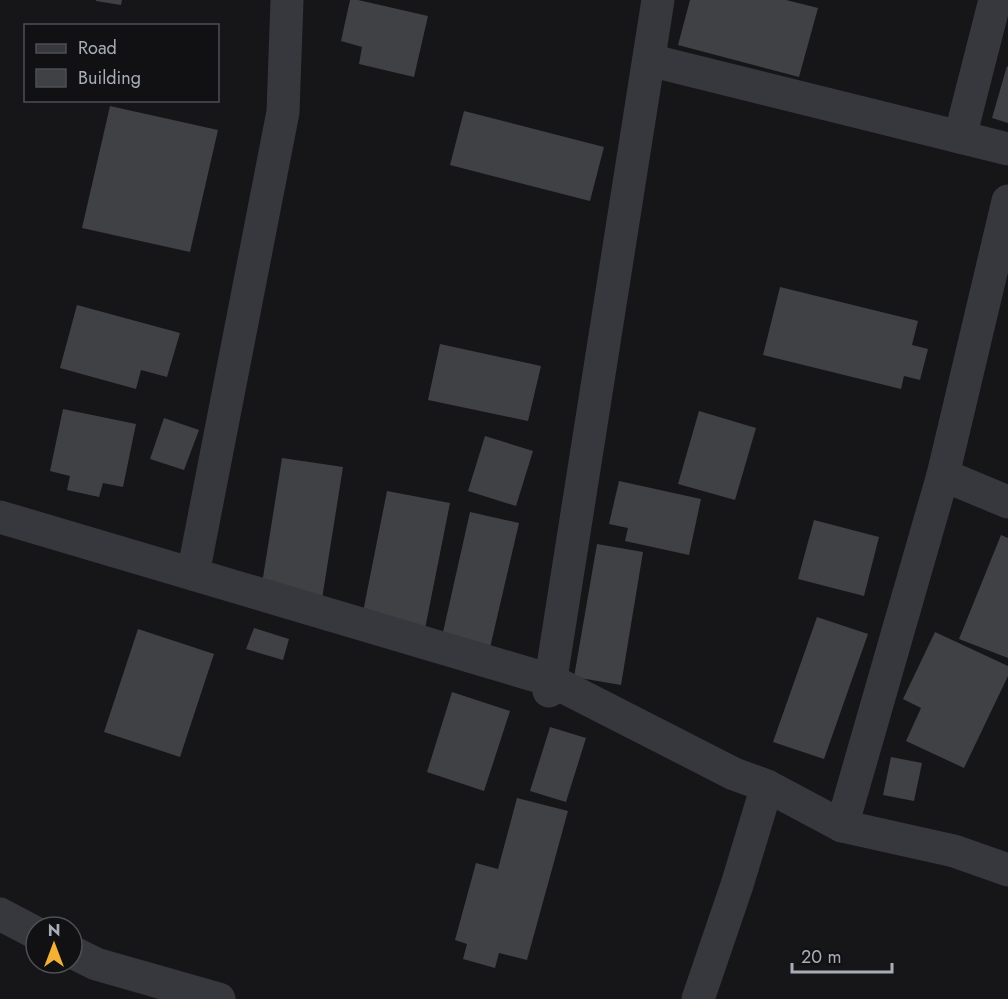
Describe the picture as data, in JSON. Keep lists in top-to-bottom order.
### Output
{
  "legend": ["Road", "Building"],
  "scale_bar": "20 m",
  "north": "top"
}
